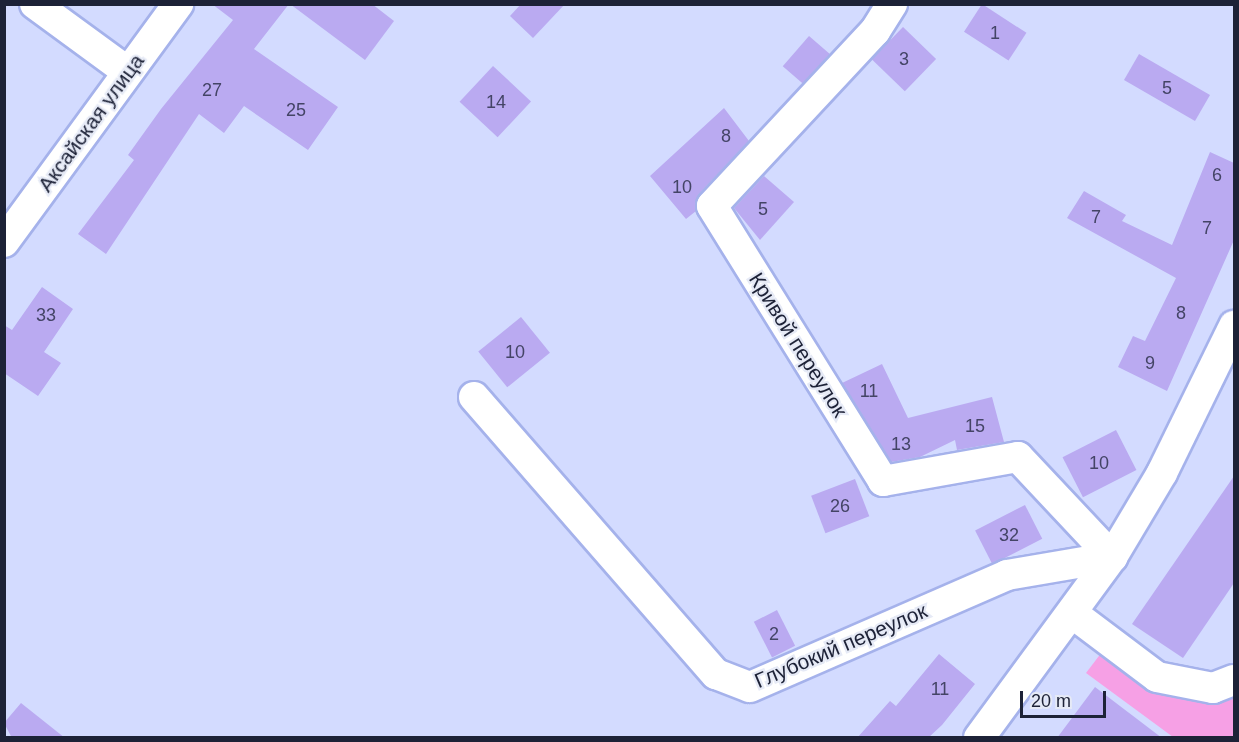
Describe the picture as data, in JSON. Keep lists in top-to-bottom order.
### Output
{
  "streets": {
    "street": ["Аксайская улица", "Кривой переулок", "Глубокий переулок"]
  },
  "crossings": [
    ["Кривой переулок", "Глубокий переулок"]
  ],
  "house_numbers": [
    "1",
    "3",
    "5",
    "27",
    "14",
    "25",
    "8",
    "6",
    "10",
    "5",
    "7",
    "7",
    "8",
    "33",
    "10",
    "9",
    "11",
    "15",
    "13",
    "10",
    "26",
    "32",
    "2",
    "11"
  ],
  "scale_bar": "20 m"
}
